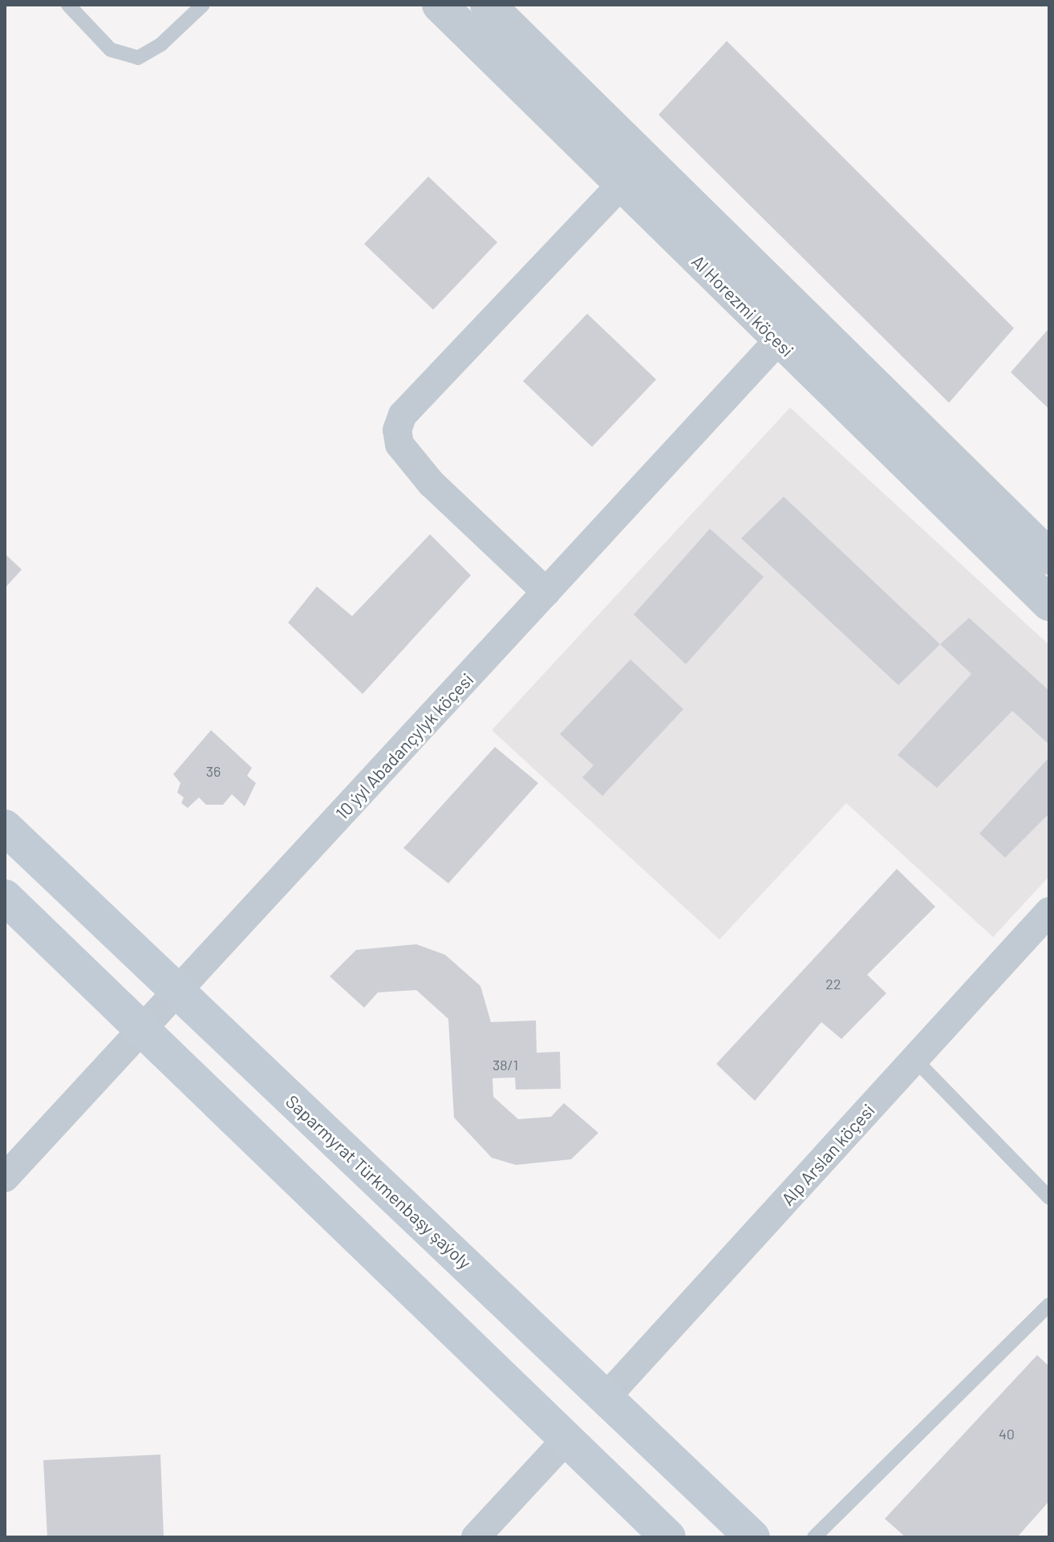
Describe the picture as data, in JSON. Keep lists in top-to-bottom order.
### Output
{
  "streets": {
    "main road": ["Saparmyrat Türkmenbaşy şaýoly"],
    "street": ["Al Horezmi köçesi", "10 ýyl Abadançylyk köçesi", "Alp Arslan köçesi"]
  },
  "crossings": [
    ["Al Horezmi köçesi", "10 ýyl Abadançylyk köçesi"],
    ["10 ýyl Abadançylyk köçesi", "Saparmyrat Türkmenbaşy şaýoly"],
    ["Alp Arslan köçesi", "Saparmyrat Türkmenbaşy şaýoly"]
  ],
  "house_numbers": [
    "36",
    "22",
    "38/1",
    "40"
  ]
}
